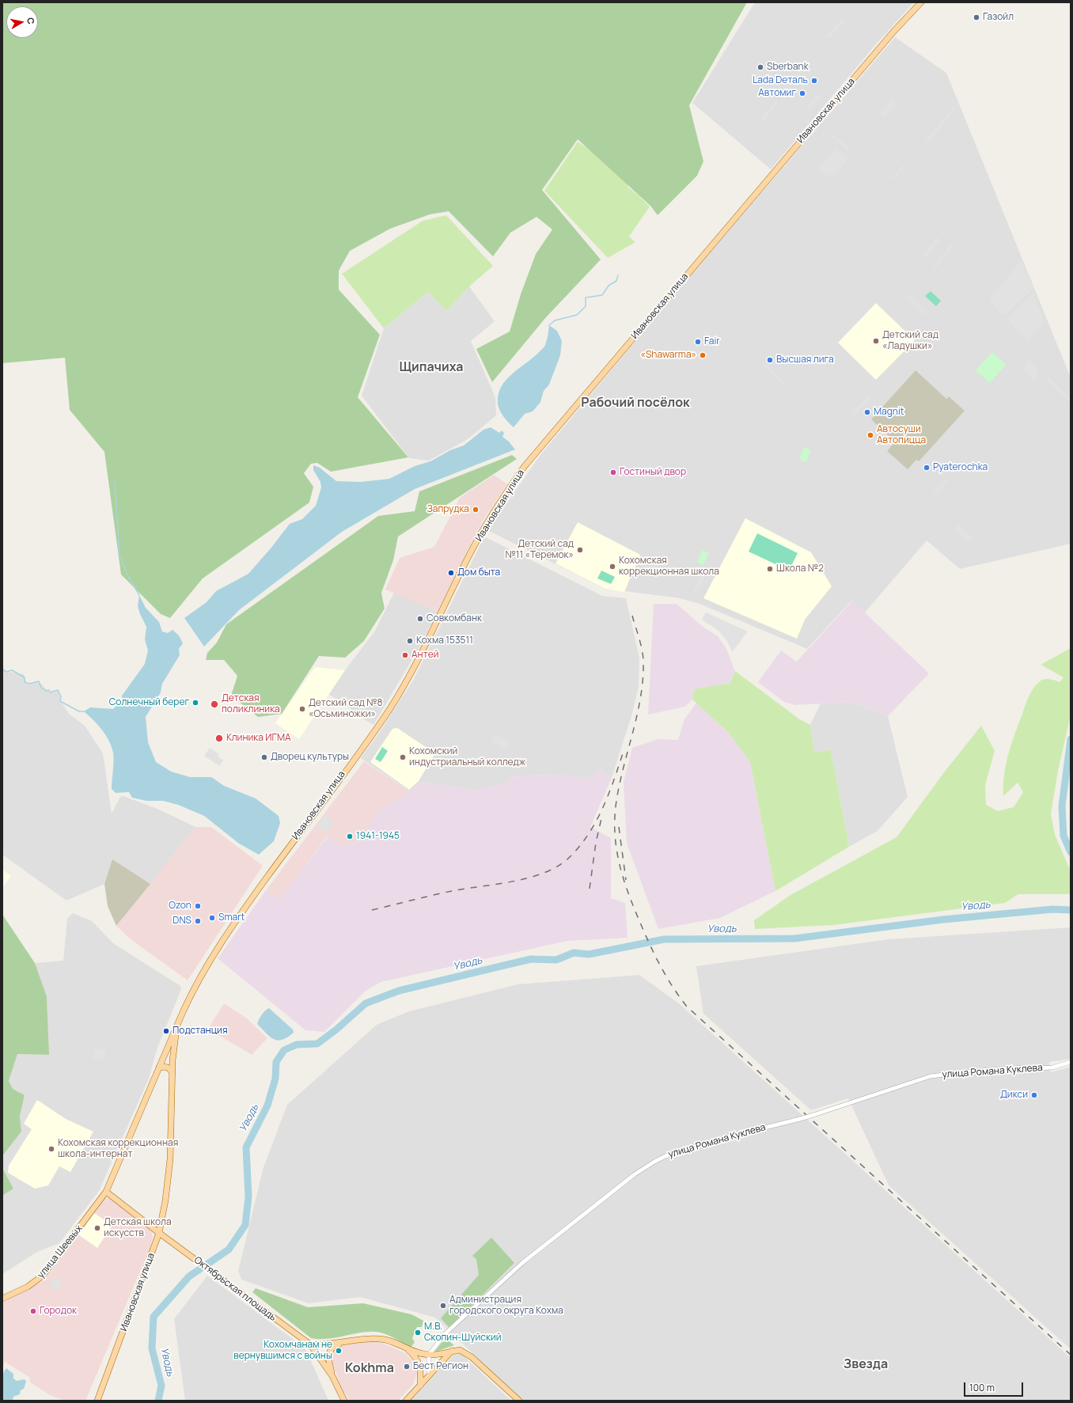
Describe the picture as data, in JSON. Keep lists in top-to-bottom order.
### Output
{
  "streets": {
    "main road": ["Ивановская улица", "улица Шеевых", "Октябрьская площадь"],
    "street": ["улица Романа Куклева"]
  },
  "crossings": [
    ["Ивановская улица", "улица Шеевых"],
    ["Ивановская улица", "Октябрьская площадь"],
    ["улица Шеевых", "Октябрьская площадь"]
  ],
  "districts": [
    "Щипачиха",
    "Рабочий посёлок",
    "Звезда",
    "Kokhma"
  ],
  "water": ["Уводь"],
  "places": [
    "Газойл",
    "Sberbank",
    "Lada Dеталь",
    "Автомиг",
    "Детский сад «Ладушки»",
    "Fair",
    "«Shawarma»",
    "Высшая лига",
    "Magnit",
    "Автосуши Автопицца",
    "Pyaterochka",
    "Гостиный двор",
    "Запрудка",
    "Детский сад №11 «Теремок»",
    "Кохомская коррекционная школа",
    "Школа №2",
    "Дом быта",
    "Совкомбанк",
    "Кохма 153511",
    "Антей",
    "Солнечный берег",
    "Детская поликлиника",
    "Детский сад №8 «Осьминожки»",
    "Клиника ИГМА",
    "Дворец культуры",
    "Кохомский индустриальный колледж",
    "1941-1945",
    "Ozon",
    "Smart",
    "DNS",
    "Подстанция",
    "Дикси",
    "Кохомская коррекционная школа-интернат",
    "Детская школа искусств",
    "Администрация городского округа Кохма",
    "Городок",
    "М.В. Скопин-Шуйский",
    "Кохомчанам не вернувшимся с войны",
    "Бест Регион"
  ],
  "scale_bar": "100 m",
  "north": "right"
}
